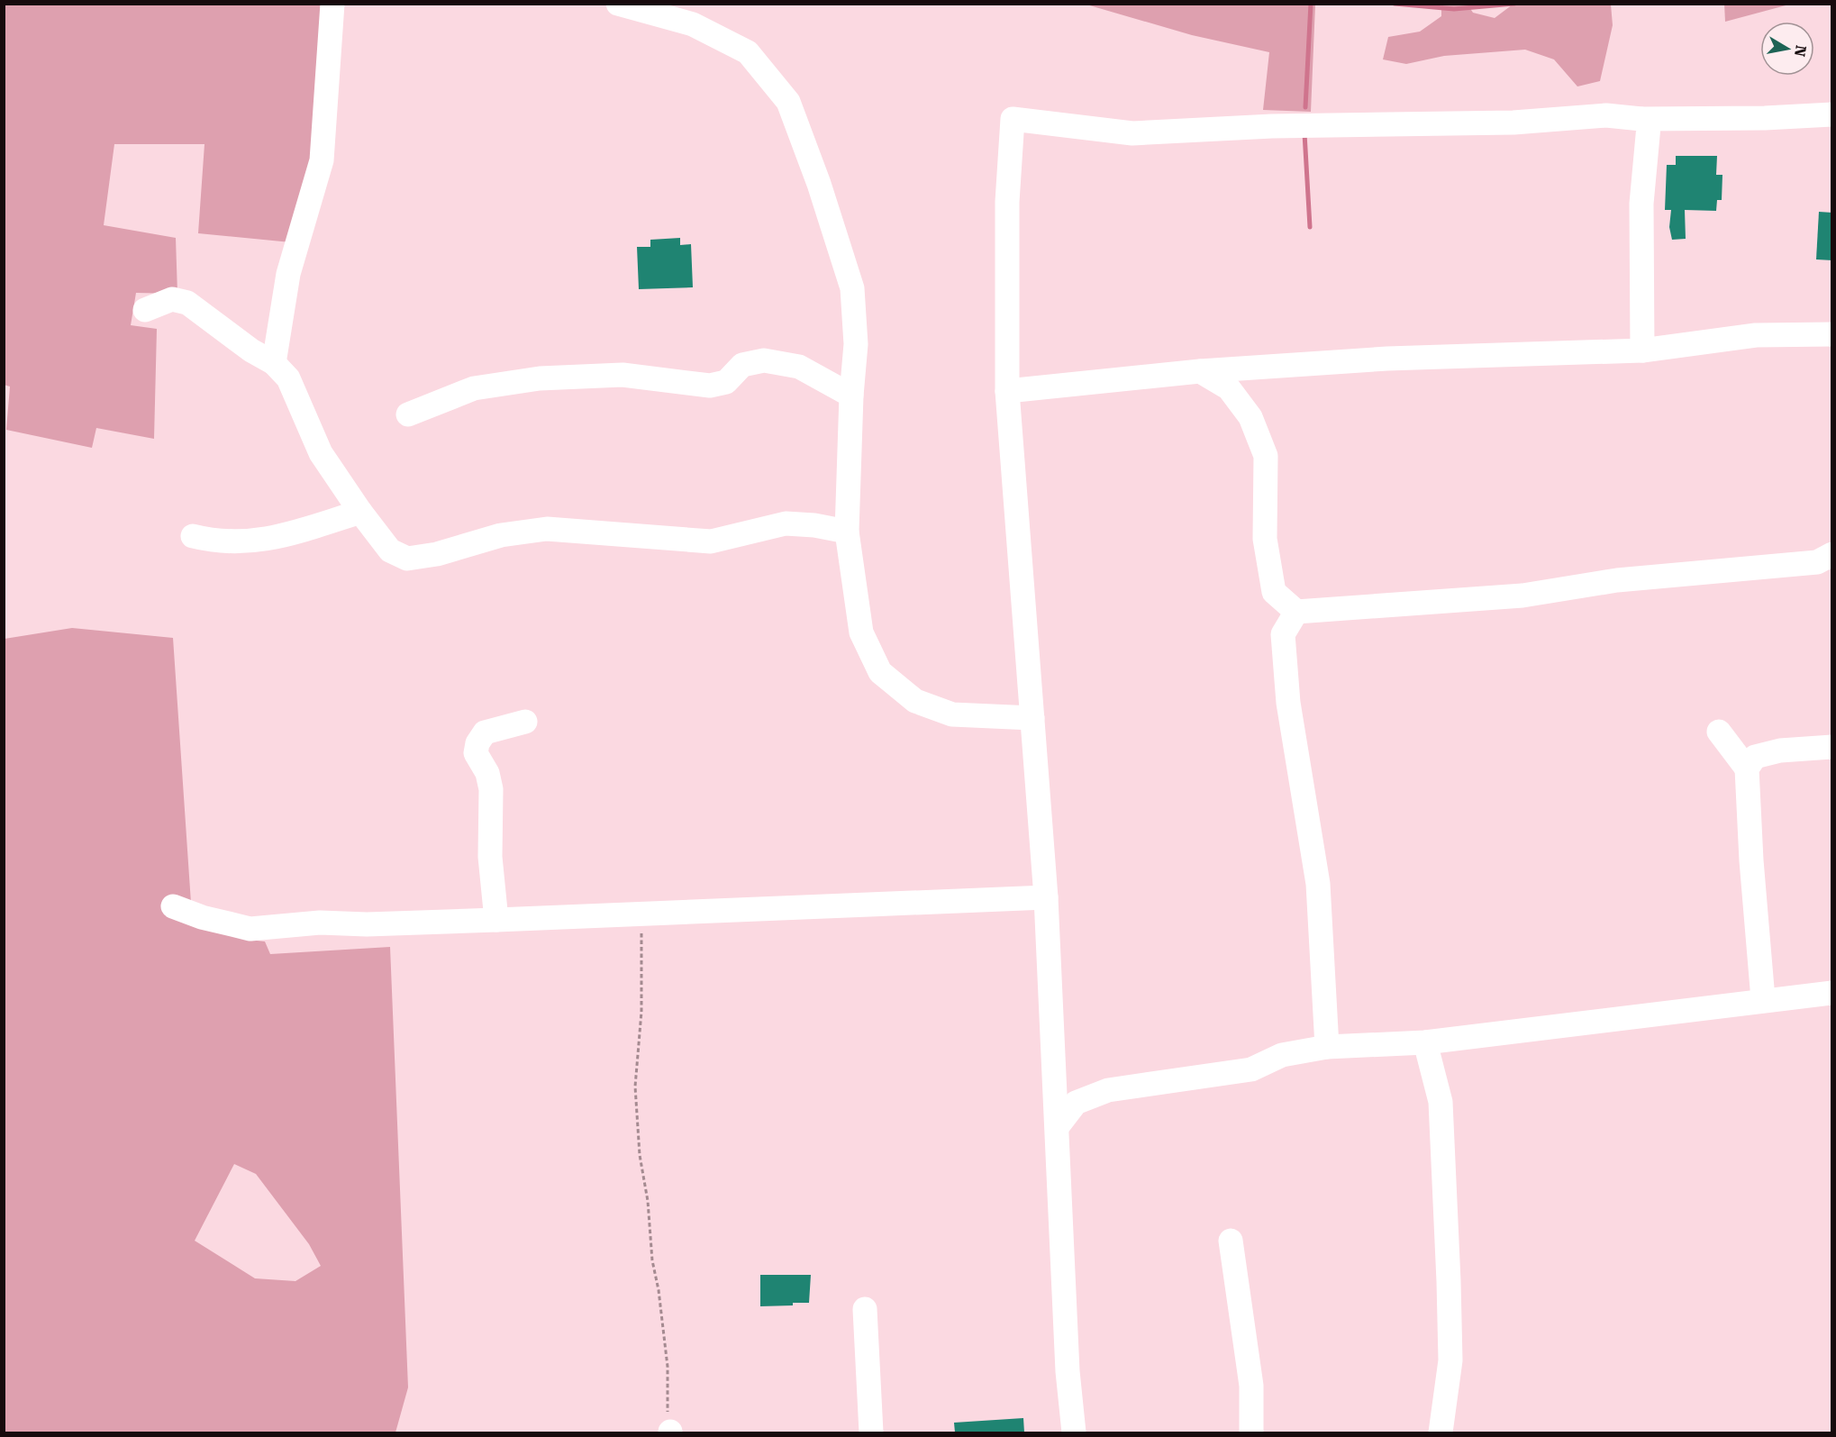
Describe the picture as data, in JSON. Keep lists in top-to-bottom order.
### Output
{
  "north": "right"
}
